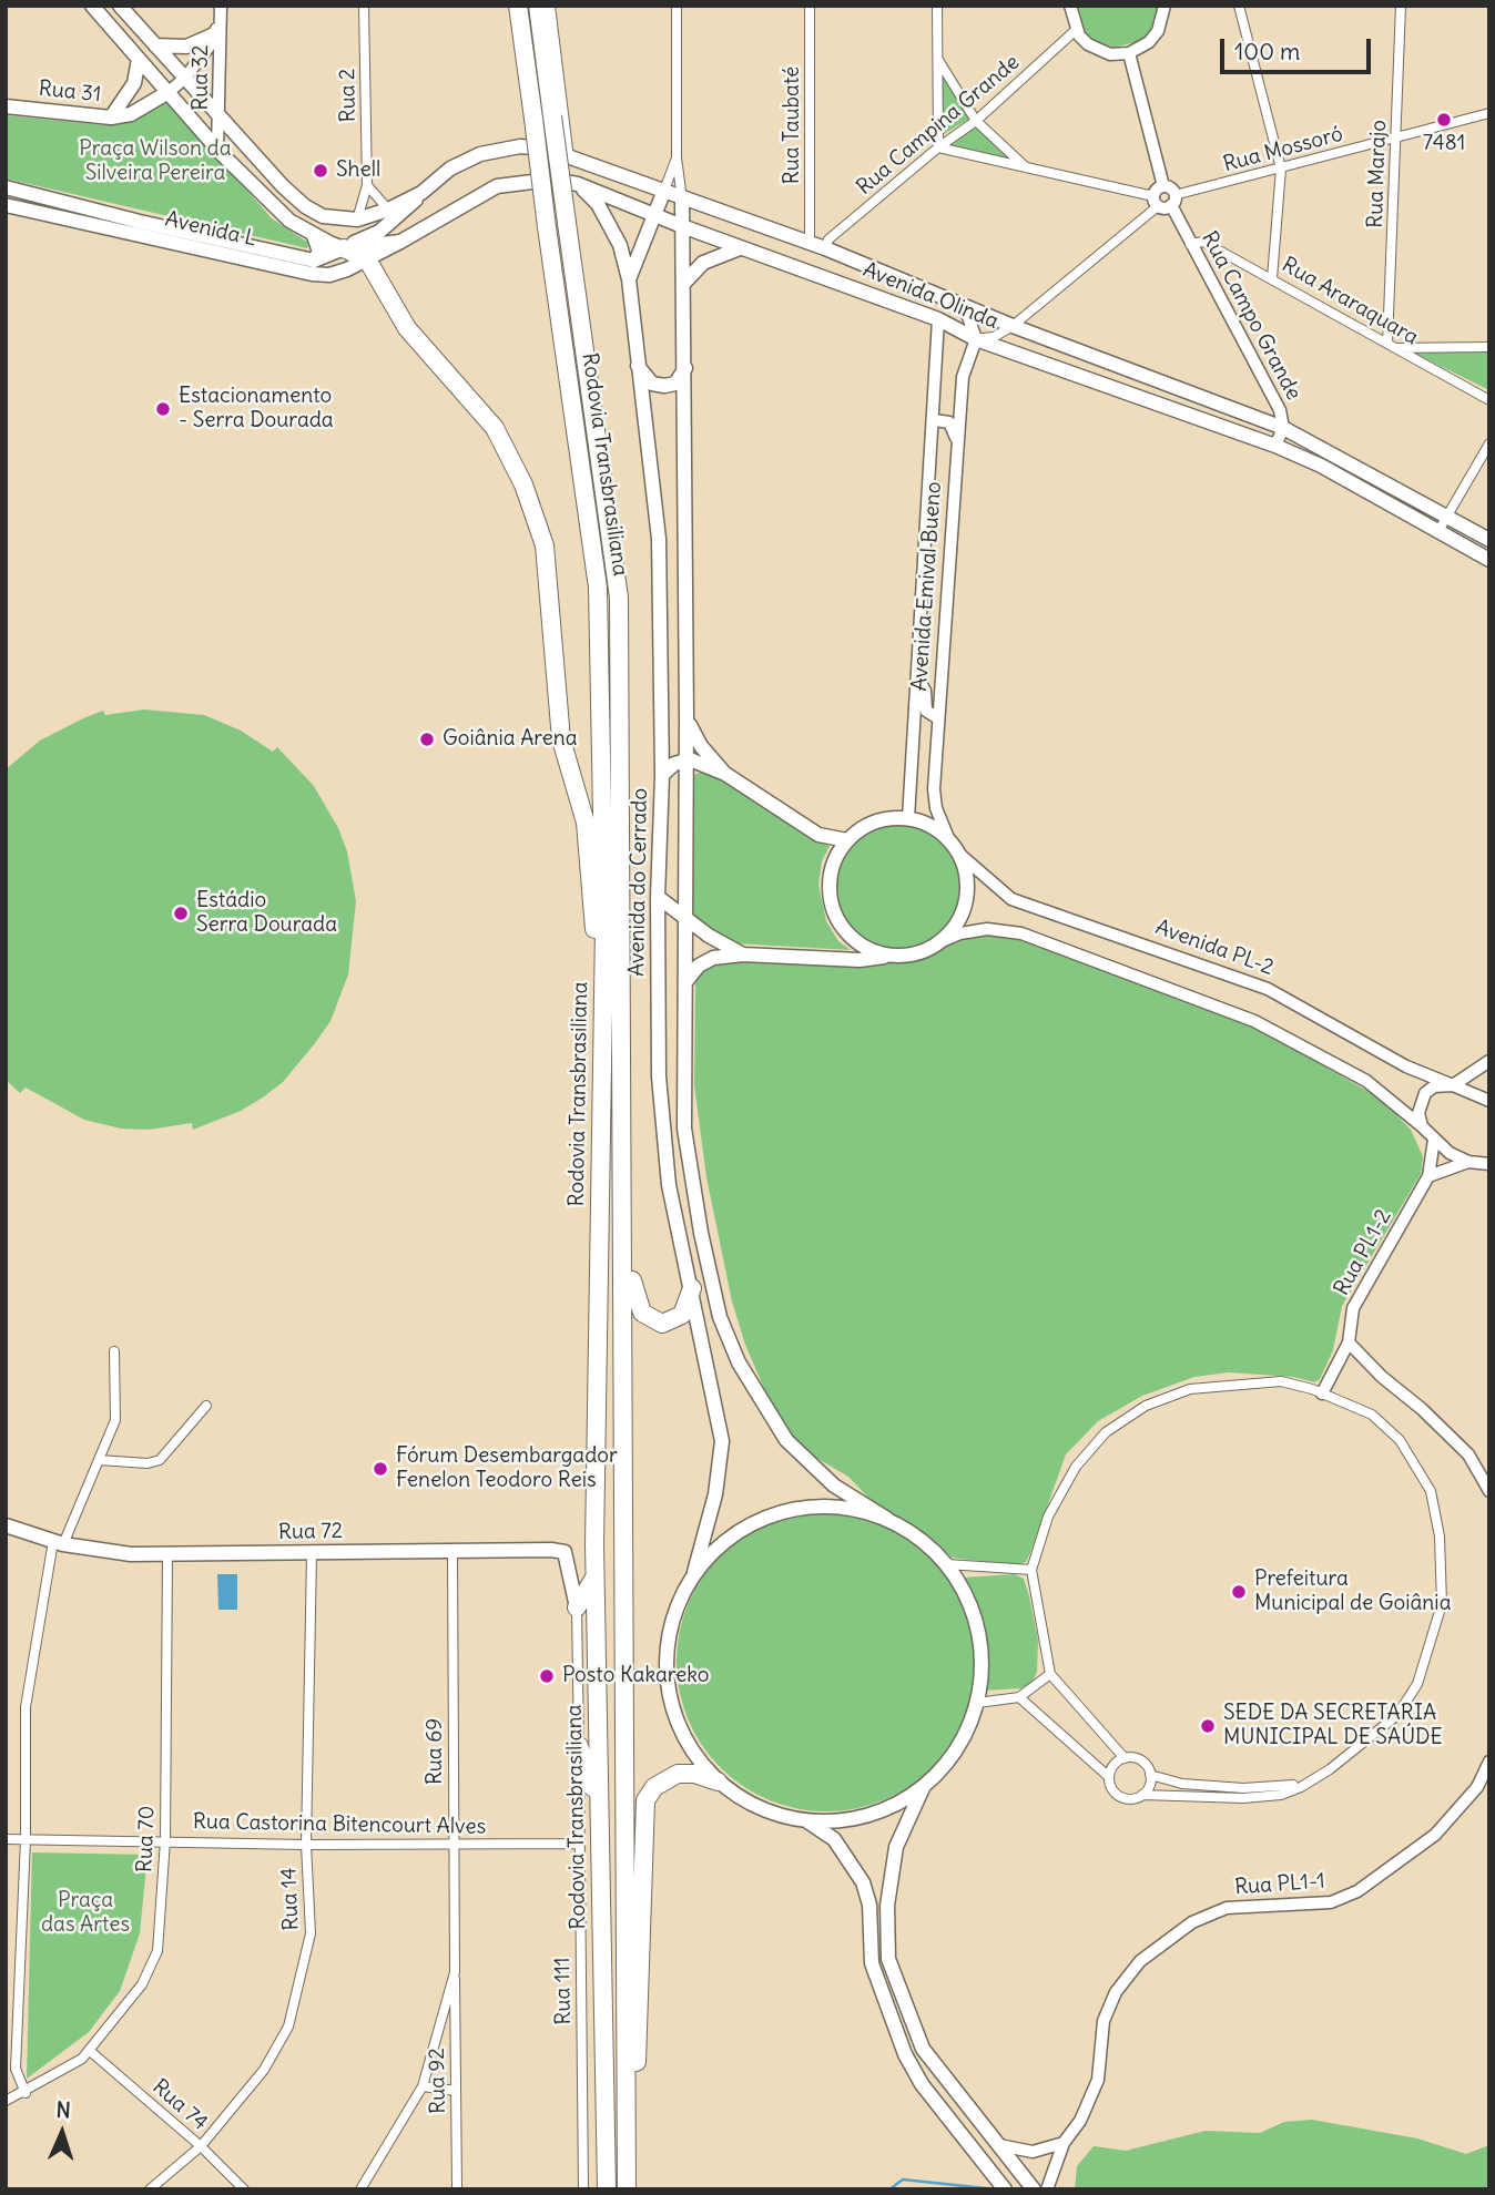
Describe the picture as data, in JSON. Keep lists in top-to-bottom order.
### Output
{
  "streets": {
    "highway": ["Rodovia Transbrasiliana"],
    "main road": [
      "Rua 31",
      "Avenida L",
      "Avenida Olinda",
      "Avenida do Cerrado",
      "Rua 72"
    ],
    "street": [
      "Rua 32",
      "Rua 2",
      "Rua Taubaté",
      "Rua Campina Grande",
      "Rua Mossoró",
      "Rua Marajo",
      "Rua Araraquara",
      "Rua Campo Grande",
      "Avenida Emival Bueno",
      "Avenida PL-2",
      "Rua PL1-2",
      "Rua 69",
      "Rua Castorina Bitencourt Alves",
      "Rua 70",
      "Rua PL1-1",
      "Rua 14",
      "Rua 111",
      "Rua 92",
      "Rua 74"
    ]
  },
  "crossings": [
    ["Rua 32", "Rua 31"],
    ["Rua 2", "Avenida Olinda"],
    ["Rua Taubaté", "Avenida Olinda"],
    ["Rua Campina Grande", "Avenida Olinda"],
    ["Rua Mossoró", "Rua Marajo"],
    ["Rua Mossoró", "Rua Campo Grande"],
    ["Rua Marajo", "Rua Araraquara"],
    ["Avenida L", "Avenida Olinda"],
    ["Avenida Olinda", "Rua Campo Grande"],
    ["Avenida Olinda", "Avenida Emival Bueno"],
    ["Avenida Olinda", "Avenida do Cerrado"],
    ["Rua Araraquara", "Rua Campo Grande"],
    ["Avenida Emival Bueno", "Avenida PL-2"],
    ["Rua 72", "Rua 69"],
    ["Rua 72", "Rua 70"],
    ["Rua 72", "Rua 14"],
    ["Rua 72", "Rua 111"],
    ["Rua 69", "Rua Castorina Bitencourt Alves"],
    ["Rua 69", "Rua 92"],
    ["Rua Castorina Bitencourt Alves", "Rua 70"],
    ["Rua Castorina Bitencourt Alves", "Rua 14"],
    ["Rua Castorina Bitencourt Alves", "Rua 111"],
    ["Rua 70", "Rua 74"],
    ["Rua 14", "Rua 74"]
  ],
  "parks": ["Praça Wilson da Silveira Pereira", "Praça das Artes"],
  "places": [
    "7481",
    "Shell",
    "Estacionamento - Serra Dourada",
    "Goiânia Arena",
    "Estádio Serra Dourada",
    "Fórum Desembargador Fenelon Teodoro Reis",
    "Prefeitura Municipal de Goiânia",
    "Posto Kakareko",
    "SEDE DA SECRETARIA MUNICIPAL DE SAÚDE"
  ],
  "scale_bar": "100 m",
  "north": "top"
}
